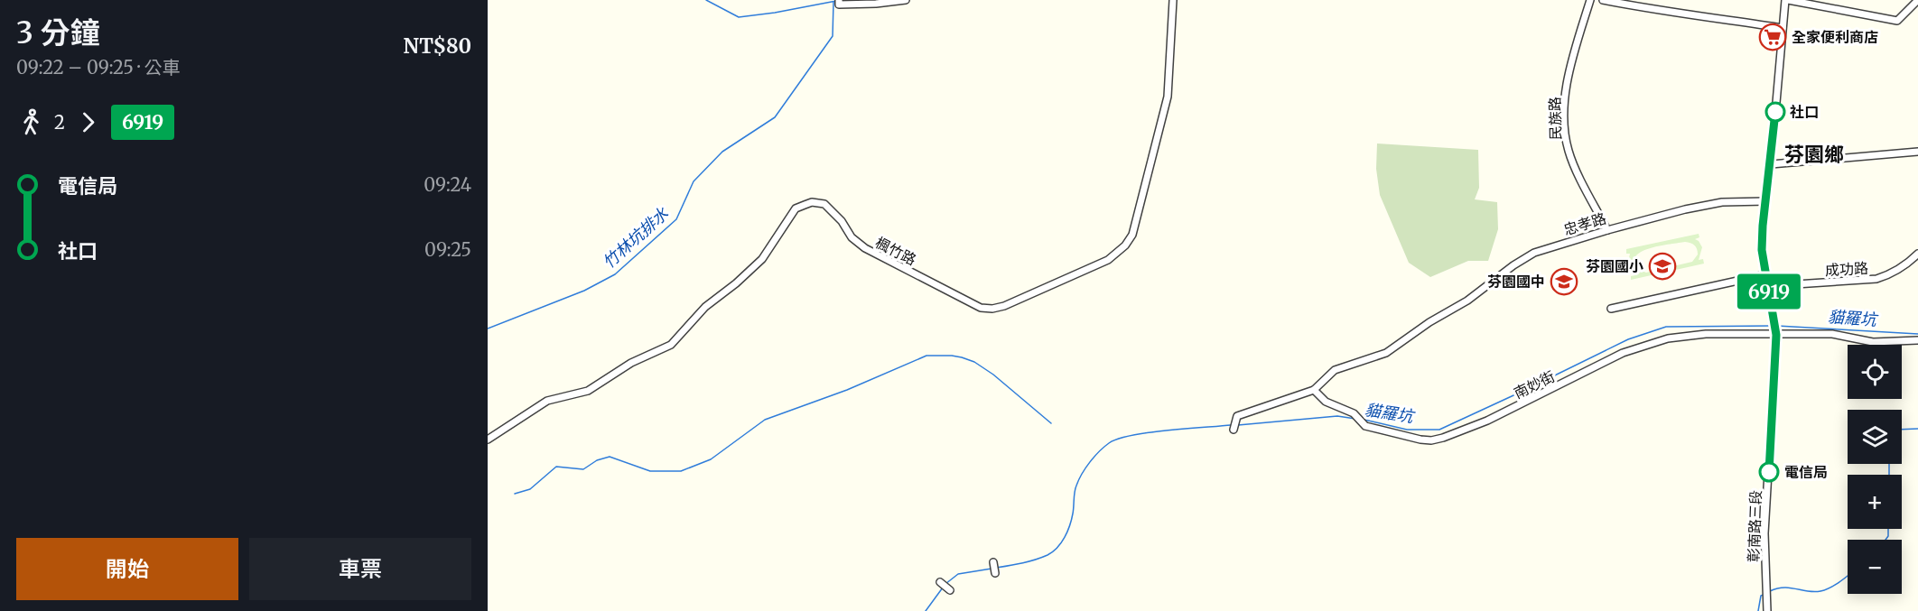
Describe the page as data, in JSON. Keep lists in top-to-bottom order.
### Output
{
  "streets": {
    "street": [
      "民族路",
      "忠孝路",
      "楓竹路",
      "成功路",
      "南妙街",
      "彰南路三段"
    ]
  },
  "crossings": [
    ["民族路", "忠孝路"],
    ["忠孝路", "南妙街"],
    ["忠孝路", "彰南路三段"],
    ["成功路", "彰南路三段"],
    ["南妙街", "彰南路三段"]
  ],
  "districts": ["芬園鄉"],
  "water": ["竹林坑排水", "貓羅坑"],
  "places": {
    "supermarket": ["全家便利商店"],
    "other": ["社口", "電信局"],
    "school or university": ["芬園國小", "芬園國中"]
  },
  "lines": ["bus line 6919"],
  "page": {
    "heading": ["3 分鐘", "09:22 – 09:25 · 公車", "NT$80"],
    "on_map": "6919",
    "legs": ["2", "6919"],
    "list": [
      {
        "name": "電信局",
        "value": "09:24"
      },
      {
        "name": "社口",
        "value": "09:25"
      }
    ],
    "map_buttons": ["+", "−"],
    "buttons": ["開始", "車票"]
  }
}
